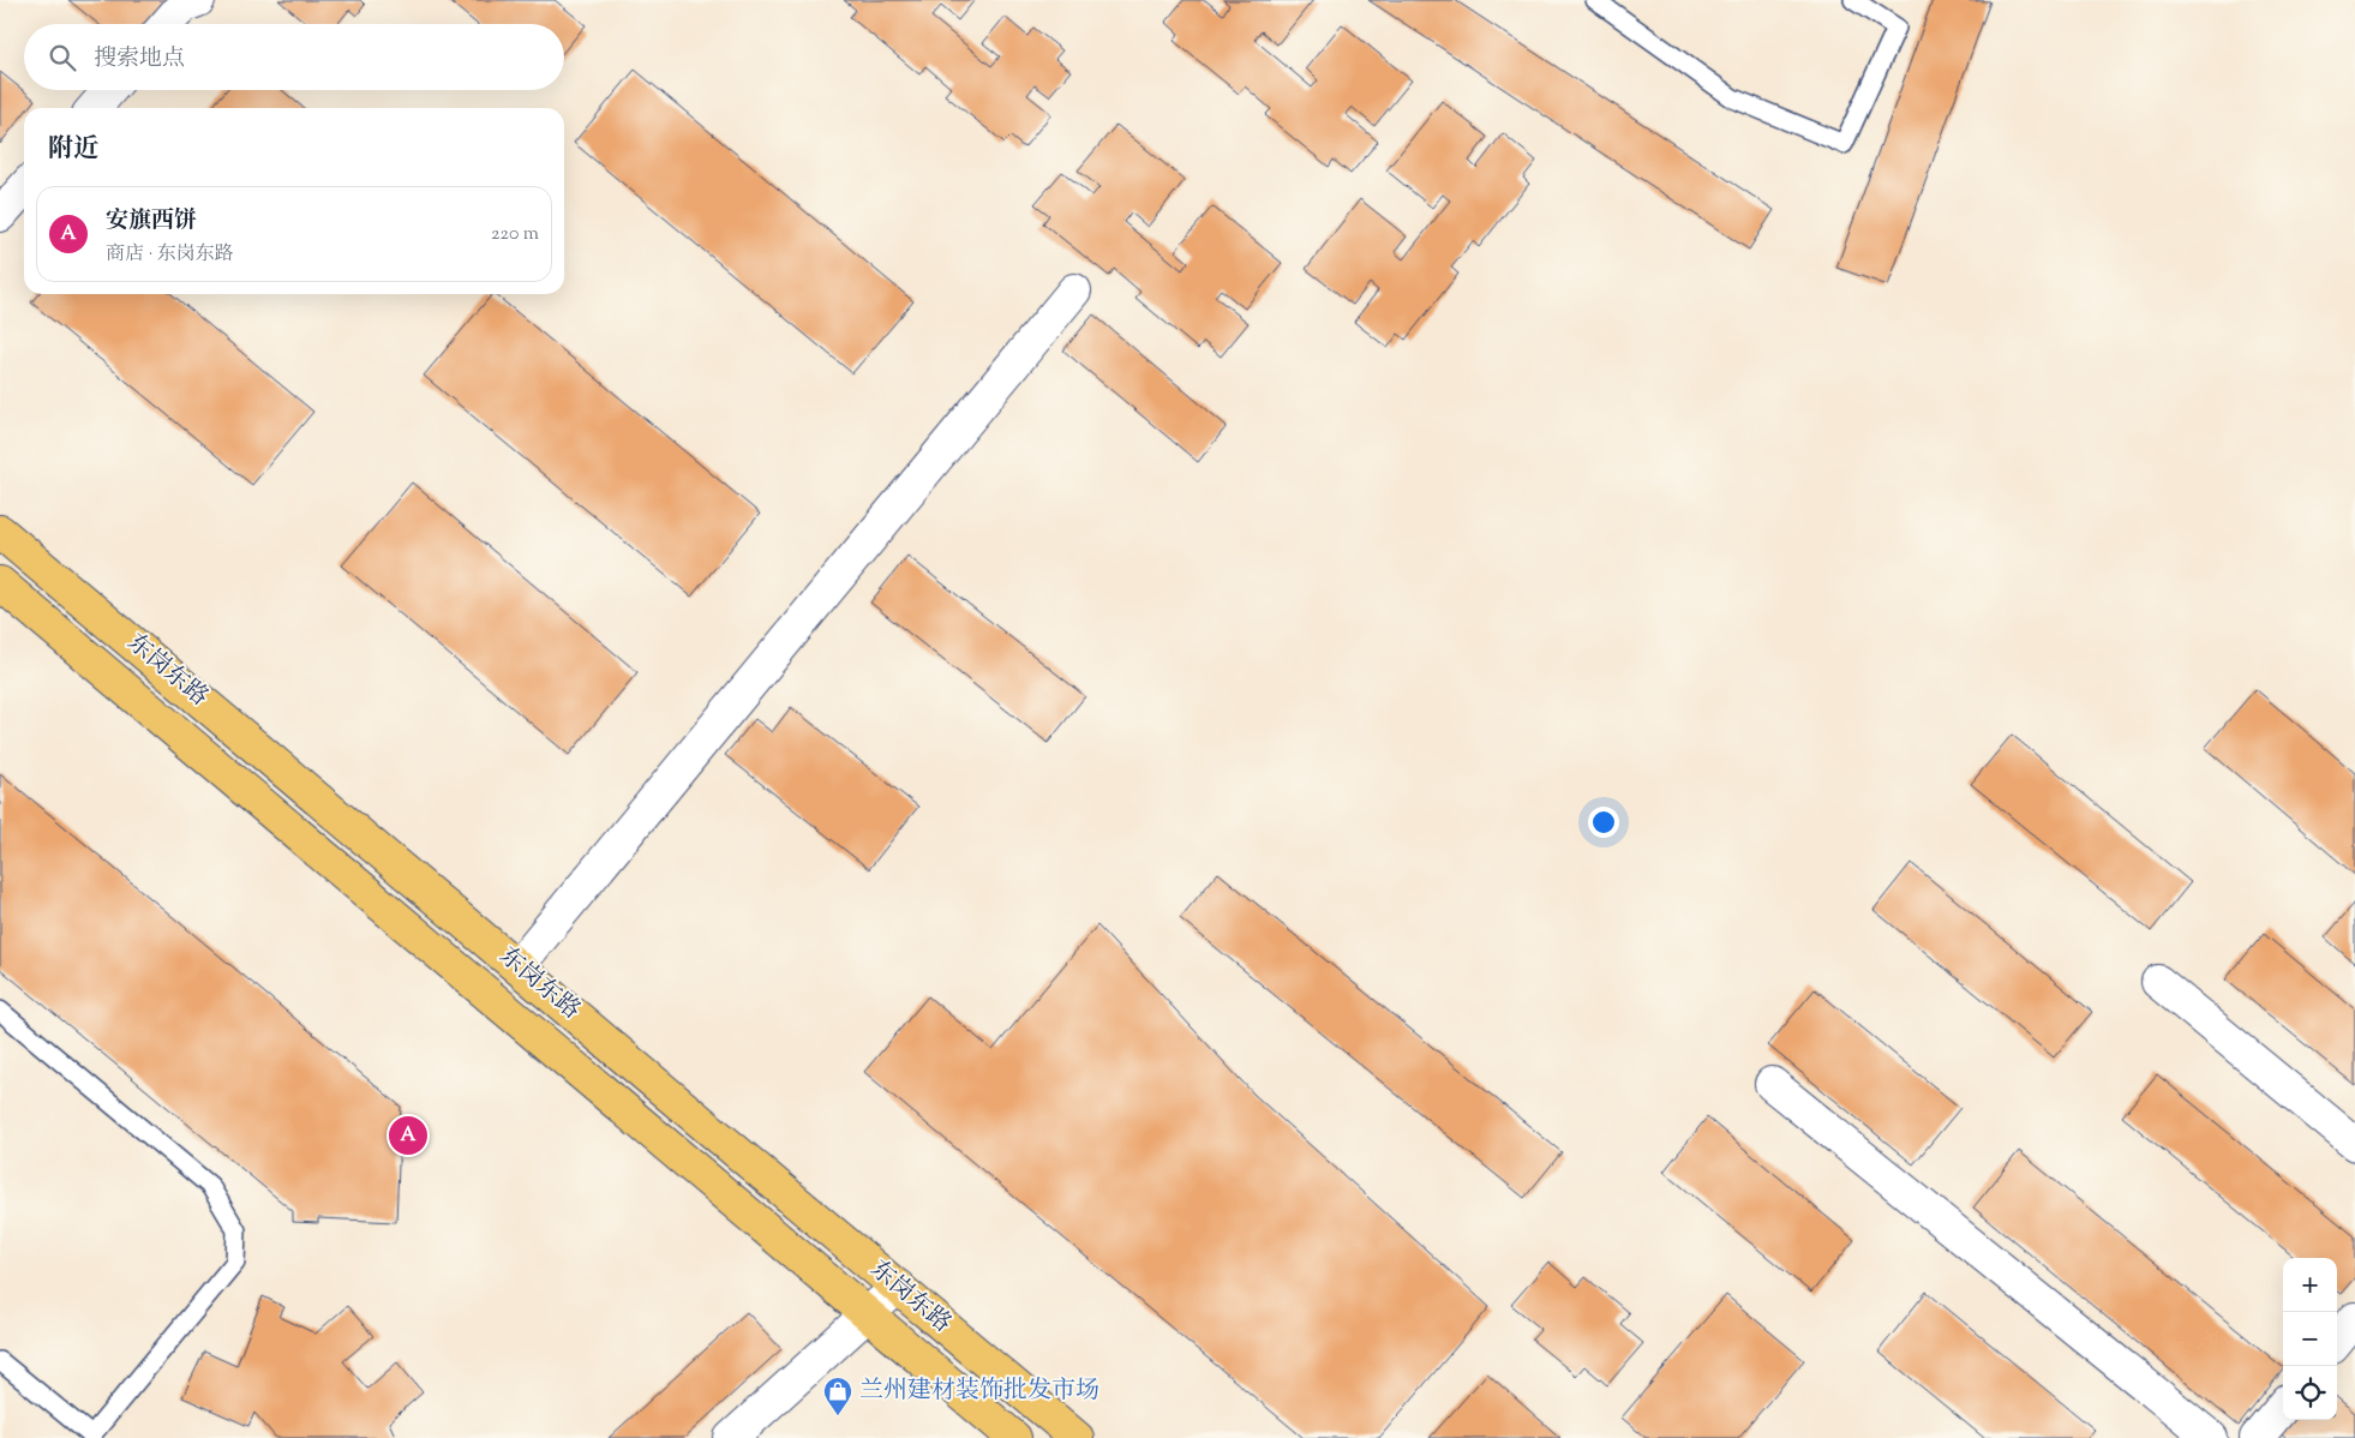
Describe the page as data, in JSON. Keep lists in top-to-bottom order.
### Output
{
  "streets": {
    "main road": ["东岗东路"]
  },
  "places": {
    "shop": ["兰州建材装饰批发市场"]
  },
  "page": {
    "search": "搜索地点",
    "heading": "附近",
    "list": [
      {
        "mark": "A",
        "name": "安旗西饼",
        "note": "商店 · 东岗东路",
        "value": "220 m"
      }
    ],
    "pins": "A",
    "map_buttons": ["+", "−"]
  }
}
